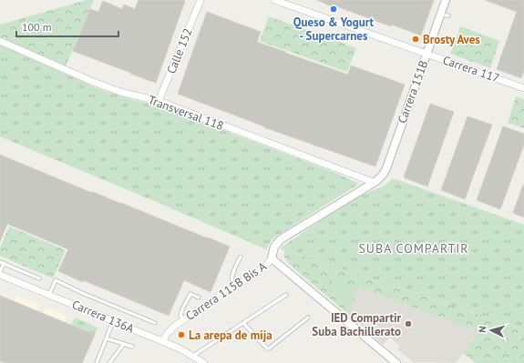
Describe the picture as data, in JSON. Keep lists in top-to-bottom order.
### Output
{
  "streets": {
    "street": [
      "Calle 152",
      "Carrera 117",
      "Carrera 151B",
      "Transversal 118",
      "Carrera 115B Bis A",
      "Carrera 136A"
    ]
  },
  "crossings": [
    ["Calle 152", "Transversal 118"],
    ["Carrera 117", "Carrera 151B"],
    ["Carrera 151B", "Transversal 118"],
    ["Carrera 151B", "Carrera 115B Bis A"],
    ["Transversal 118", "Carrera 115B Bis A"],
    ["Carrera 115B Bis A", "Carrera 136A"]
  ],
  "districts": ["SUBA COMPARTIR"],
  "places": [
    "Queso & Yogurt - Supercarnes",
    "Brosty Aves",
    "IED Compartir Suba Bachillerato",
    "La arepa de mija"
  ],
  "scale_bar": "100 m",
  "north": "left"
}
